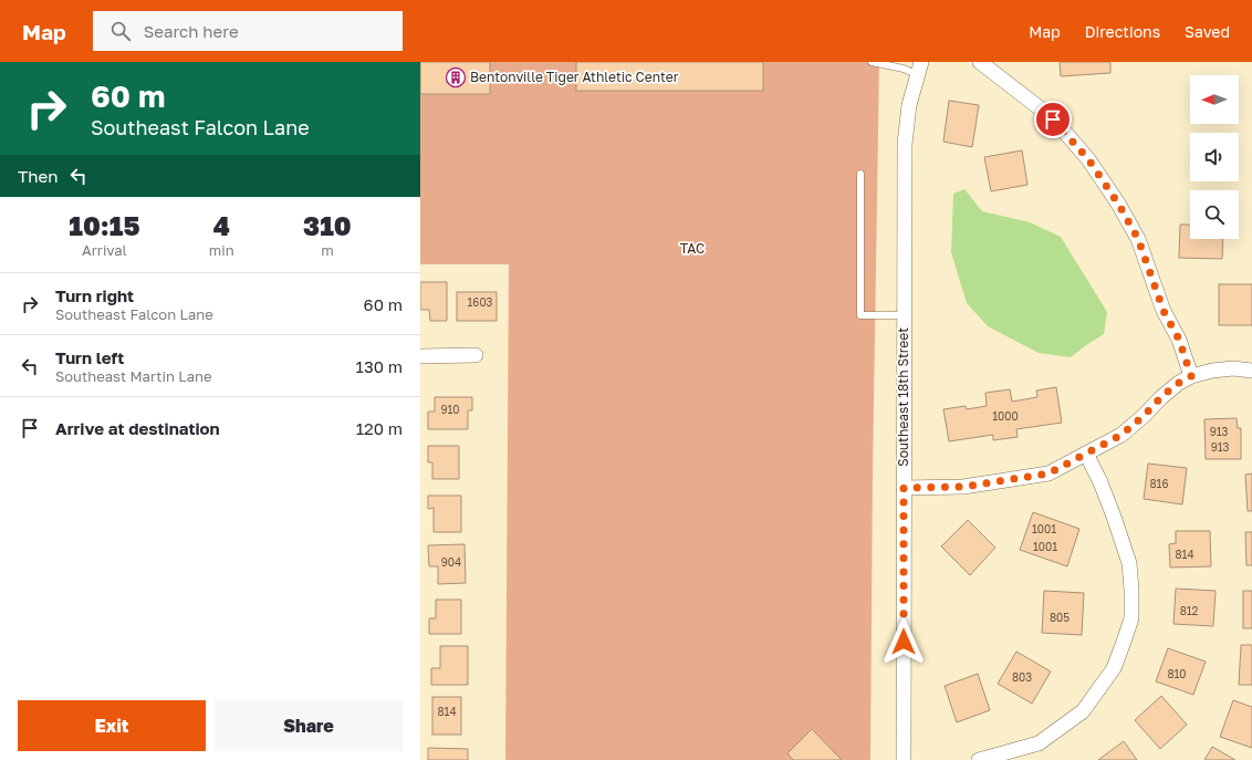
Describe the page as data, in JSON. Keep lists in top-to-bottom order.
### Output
{
  "streets": {
    "street": ["Southeast 18th Street"]
  },
  "parks": ["TAC"],
  "places": {
    "building": ["Bentonville Tiger Athletic Center"]
  },
  "house_numbers": [
    "1603",
    "910",
    "1000",
    "913",
    "913",
    "816",
    "1001",
    "1001",
    "814",
    "904",
    "812",
    "805",
    "810",
    "803",
    "814"
  ],
  "north": "left",
  "page": {
    "header": "Map",
    "search": "Search here",
    "nav": ["Map", "Directions", "Saved"],
    "turn": ["60 m", "Southeast Falcon Lane"],
    "then": "Then",
    "eta": [
      "10:15",
      "Arrival",
      "4",
      "min",
      "310",
      "m"
    ],
    "list": [
      {
        "name": "Turn right",
        "note": "Southeast Falcon Lane",
        "value": "60 m"
      },
      {
        "name": "Turn left",
        "note": "Southeast Martin Lane",
        "value": "130 m"
      },
      {
        "name": "Arrive at destination",
        "value": "120 m"
      }
    ],
    "buttons": ["Exit", "Share"]
  }
}
